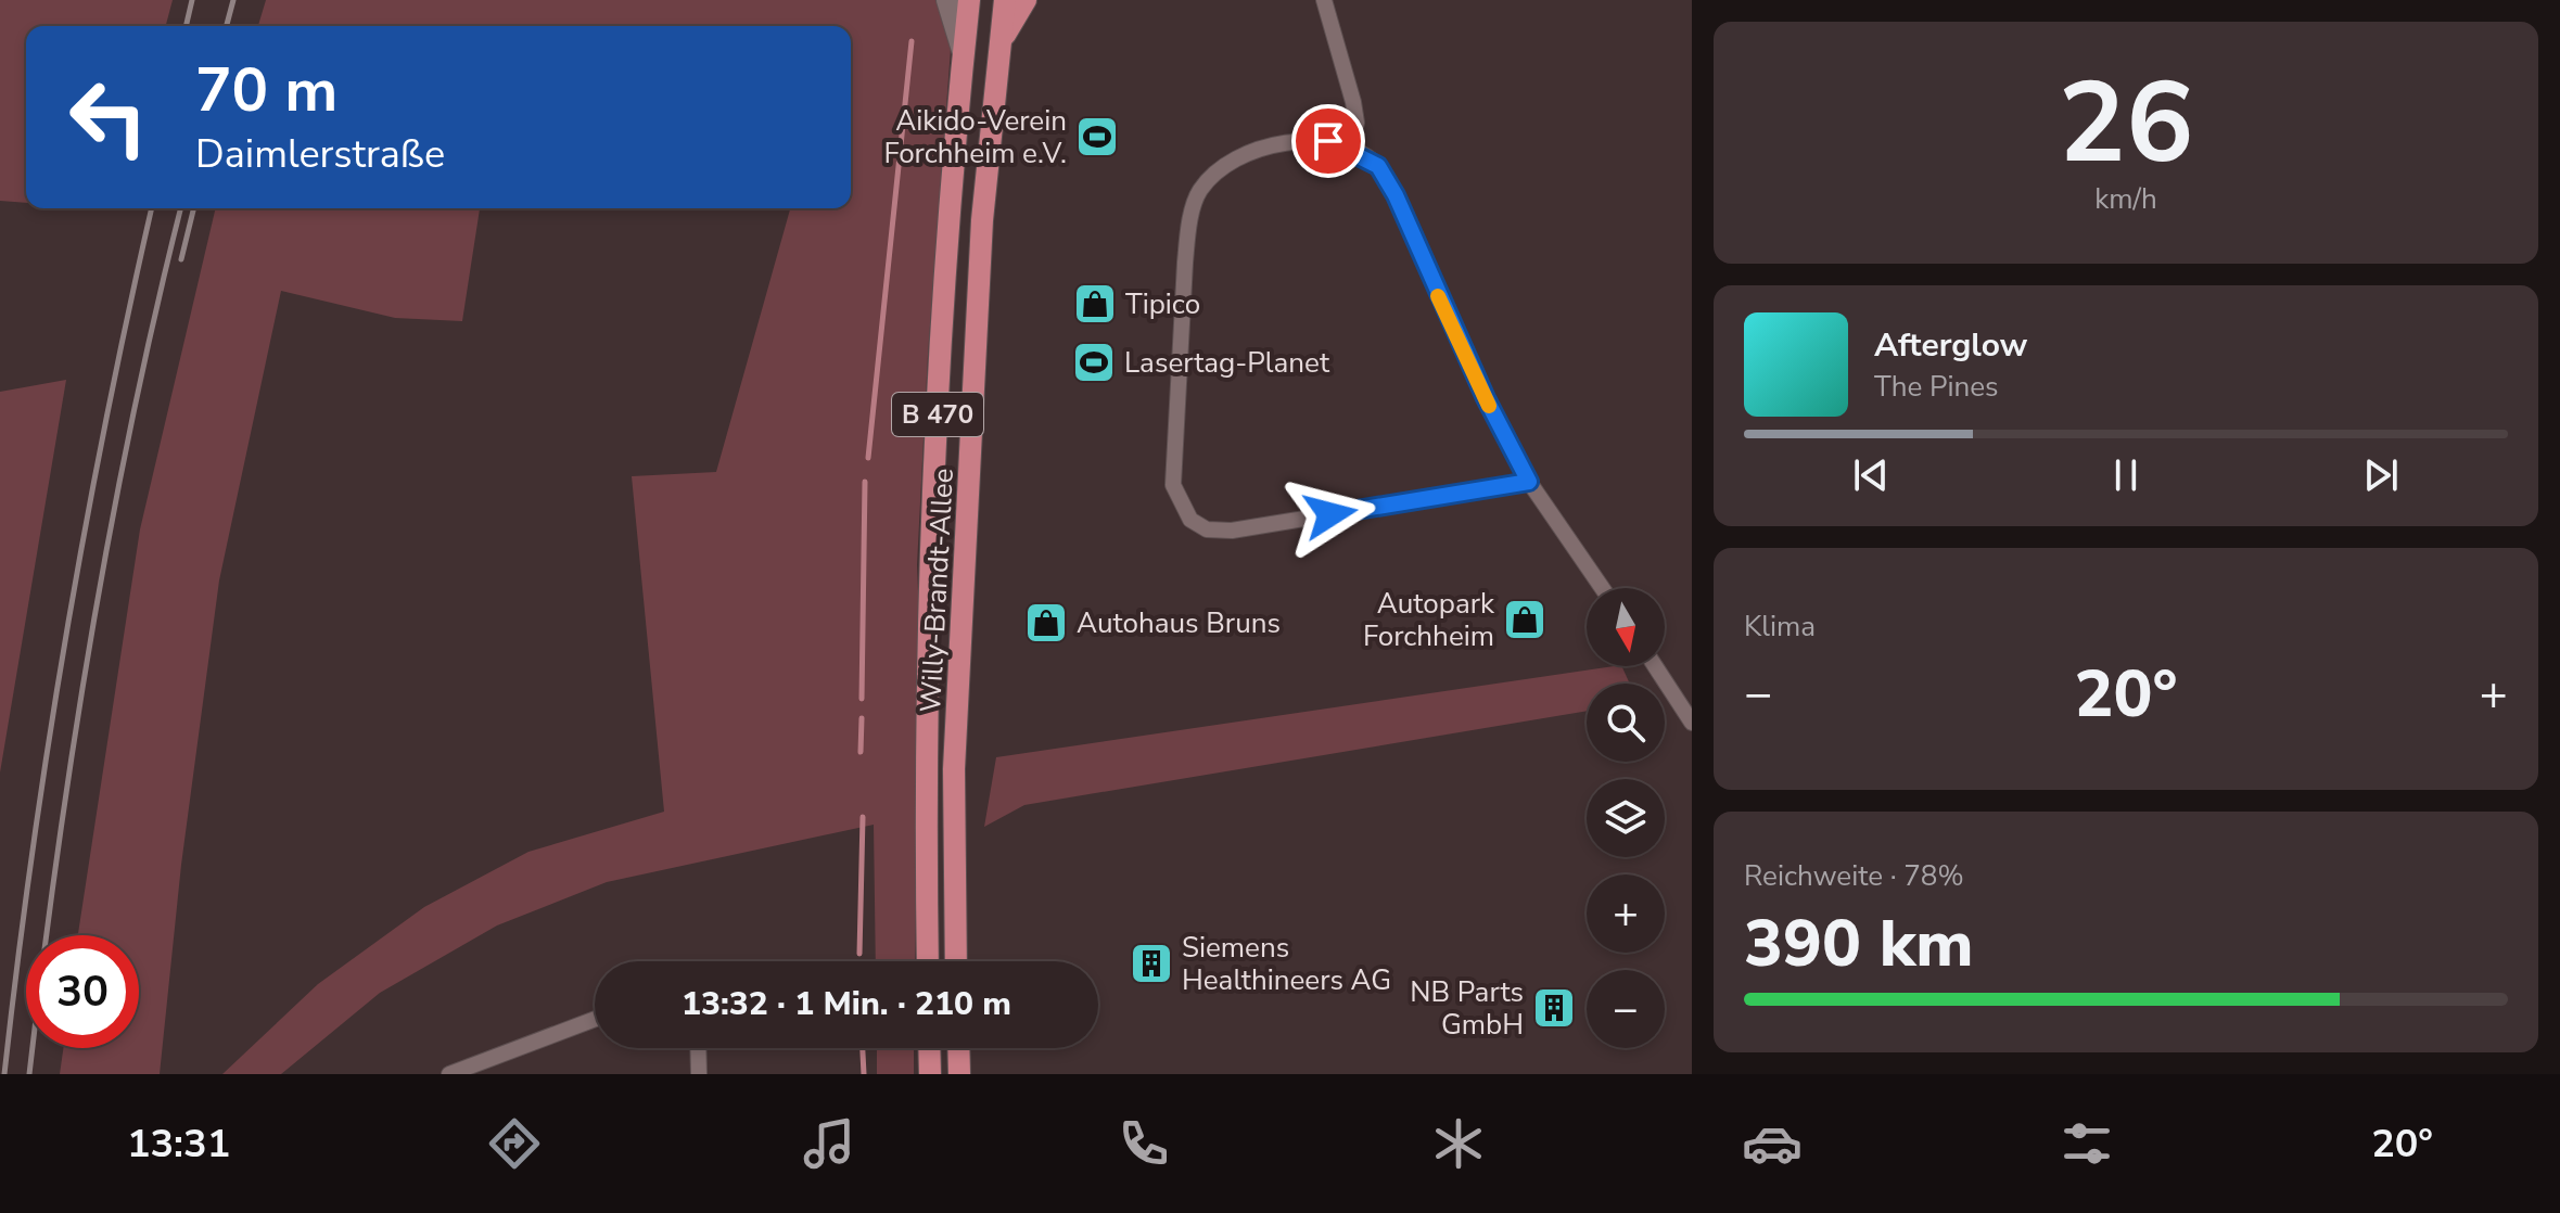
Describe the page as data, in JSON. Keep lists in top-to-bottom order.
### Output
{
  "streets": {
    "main road": ["B 470", "Willy-Brandt-Allee"]
  },
  "places": {
    "sports": ["Aikido-Verein Forchheim e.V.", "Lasertag-Planet"],
    "shop": ["Tipico", "Autopark Forchheim", "Autohaus Bruns"],
    "building": ["Siemens Healthineers AG", "NB Parts GmbH"]
  },
  "north": "bottom",
  "page": {
    "tile": [
      ["26", "km/h"],
      "Klima",
      ["Reichweite · 78%", "390 km"]
    ],
    "turn": ["70 m", "Daimlerstraße"],
    "song": ["Afterglow", "The Pines"],
    "map_buttons": ["+", "−"],
    "heat": ["−", "20°", "+"],
    "limit": "30",
    "trip": "13:32 · 1 Min. · 210 m",
    "tabs": ["13:31", "20°"]
  }
}
